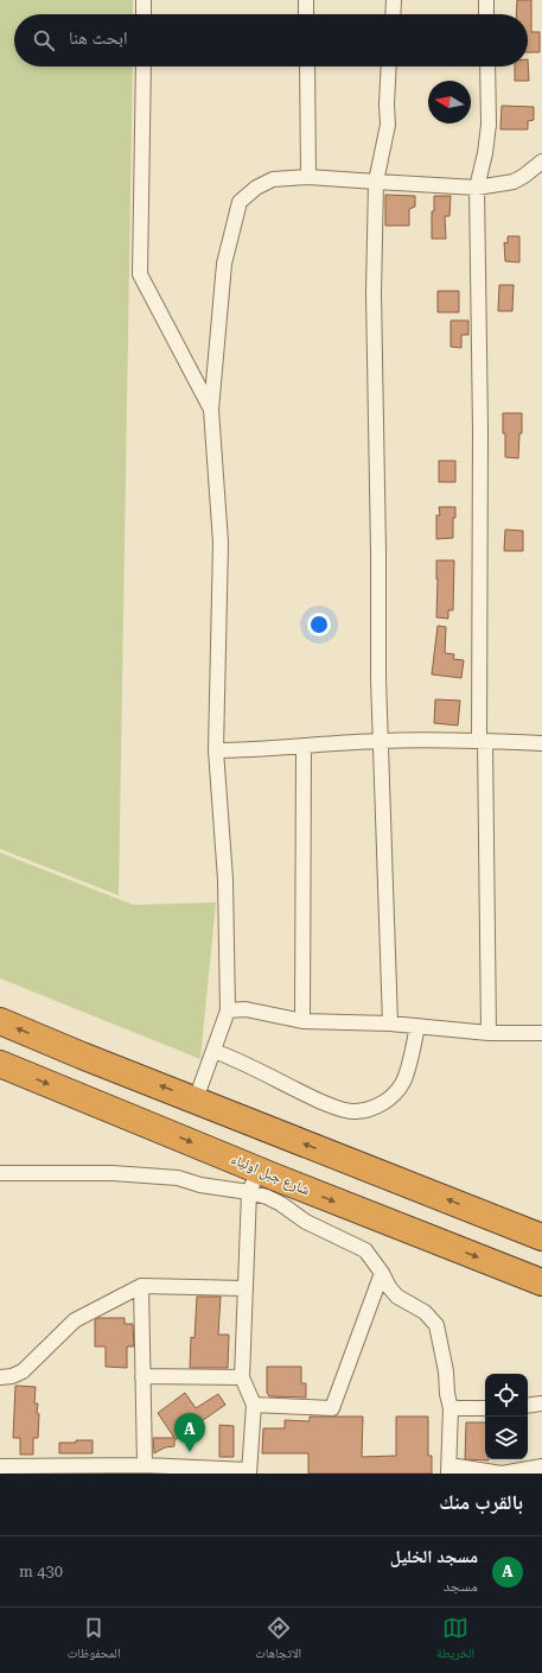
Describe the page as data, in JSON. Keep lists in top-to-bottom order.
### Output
{
  "streets": {
    "highway": ["شارع جبل اولياء"]
  },
  "north": "left",
  "page": {
    "search": "ابحث هنا",
    "pins": "A",
    "heading": "بالقرب منك",
    "list": [
      {
        "mark": "A",
        "name": "مسجد الخليل",
        "note": "مسجد",
        "value": "430 m"
      }
    ],
    "nav": ["الخريطة", "الاتجاهات", "المحفوظات"]
  }
}
